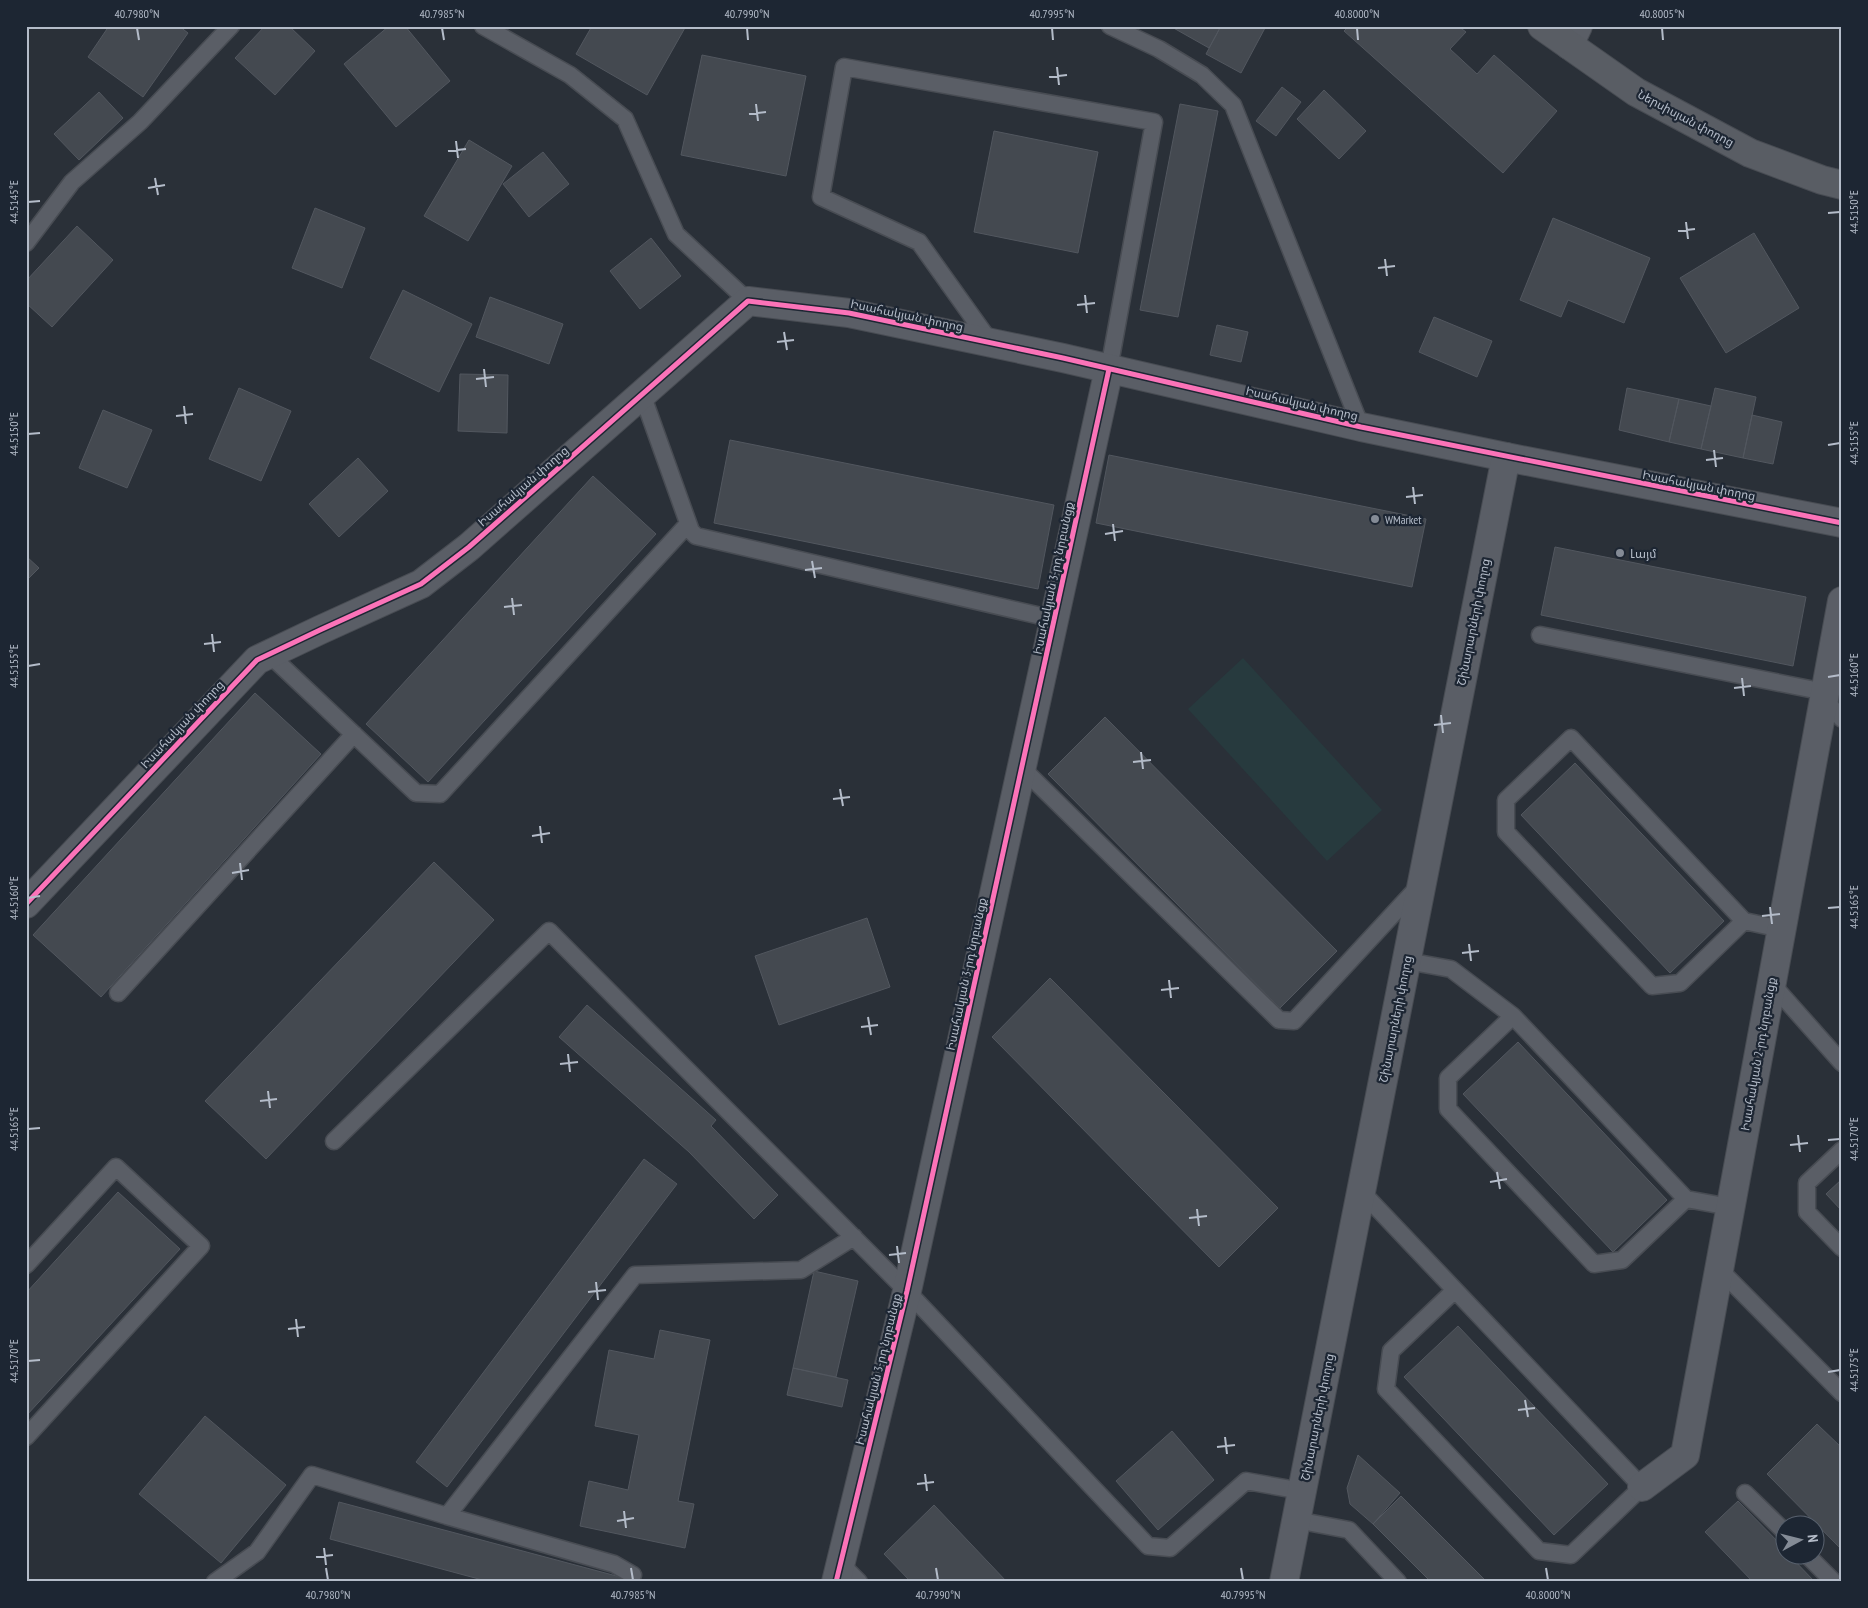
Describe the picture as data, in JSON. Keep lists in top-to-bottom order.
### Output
{
  "streets": {
    "main road": ["Ներսիսյան փողոց"],
    "street": [
      "Իսահակյան փողոց",
      "Իսահակյան 3-րդ նրբանցք",
      "Շինարարների փողոց",
      "Իսահակյան 2-րդ նրբանցք"
    ]
  },
  "crossings": [
    ["Իսահակյան փողոց", "Իսահակյան 3-րդ նրբանցք"],
    ["Իսահակյան փողոց", "Շինարարների փողոց"]
  ],
  "places": ["WMarket", "Լայմ"],
  "north": "right",
  "coordinates": [
    "40.7980°N",
    "40.7985°N",
    "40.7990°N",
    "40.7995°N",
    "40.8000°N",
    "40.8005°N",
    "44.5145°E",
    "44.5150°E",
    "44.5155°E",
    "44.5160°E",
    "44.5165°E",
    "44.5170°E",
    "44.5175°E"
  ]
}
